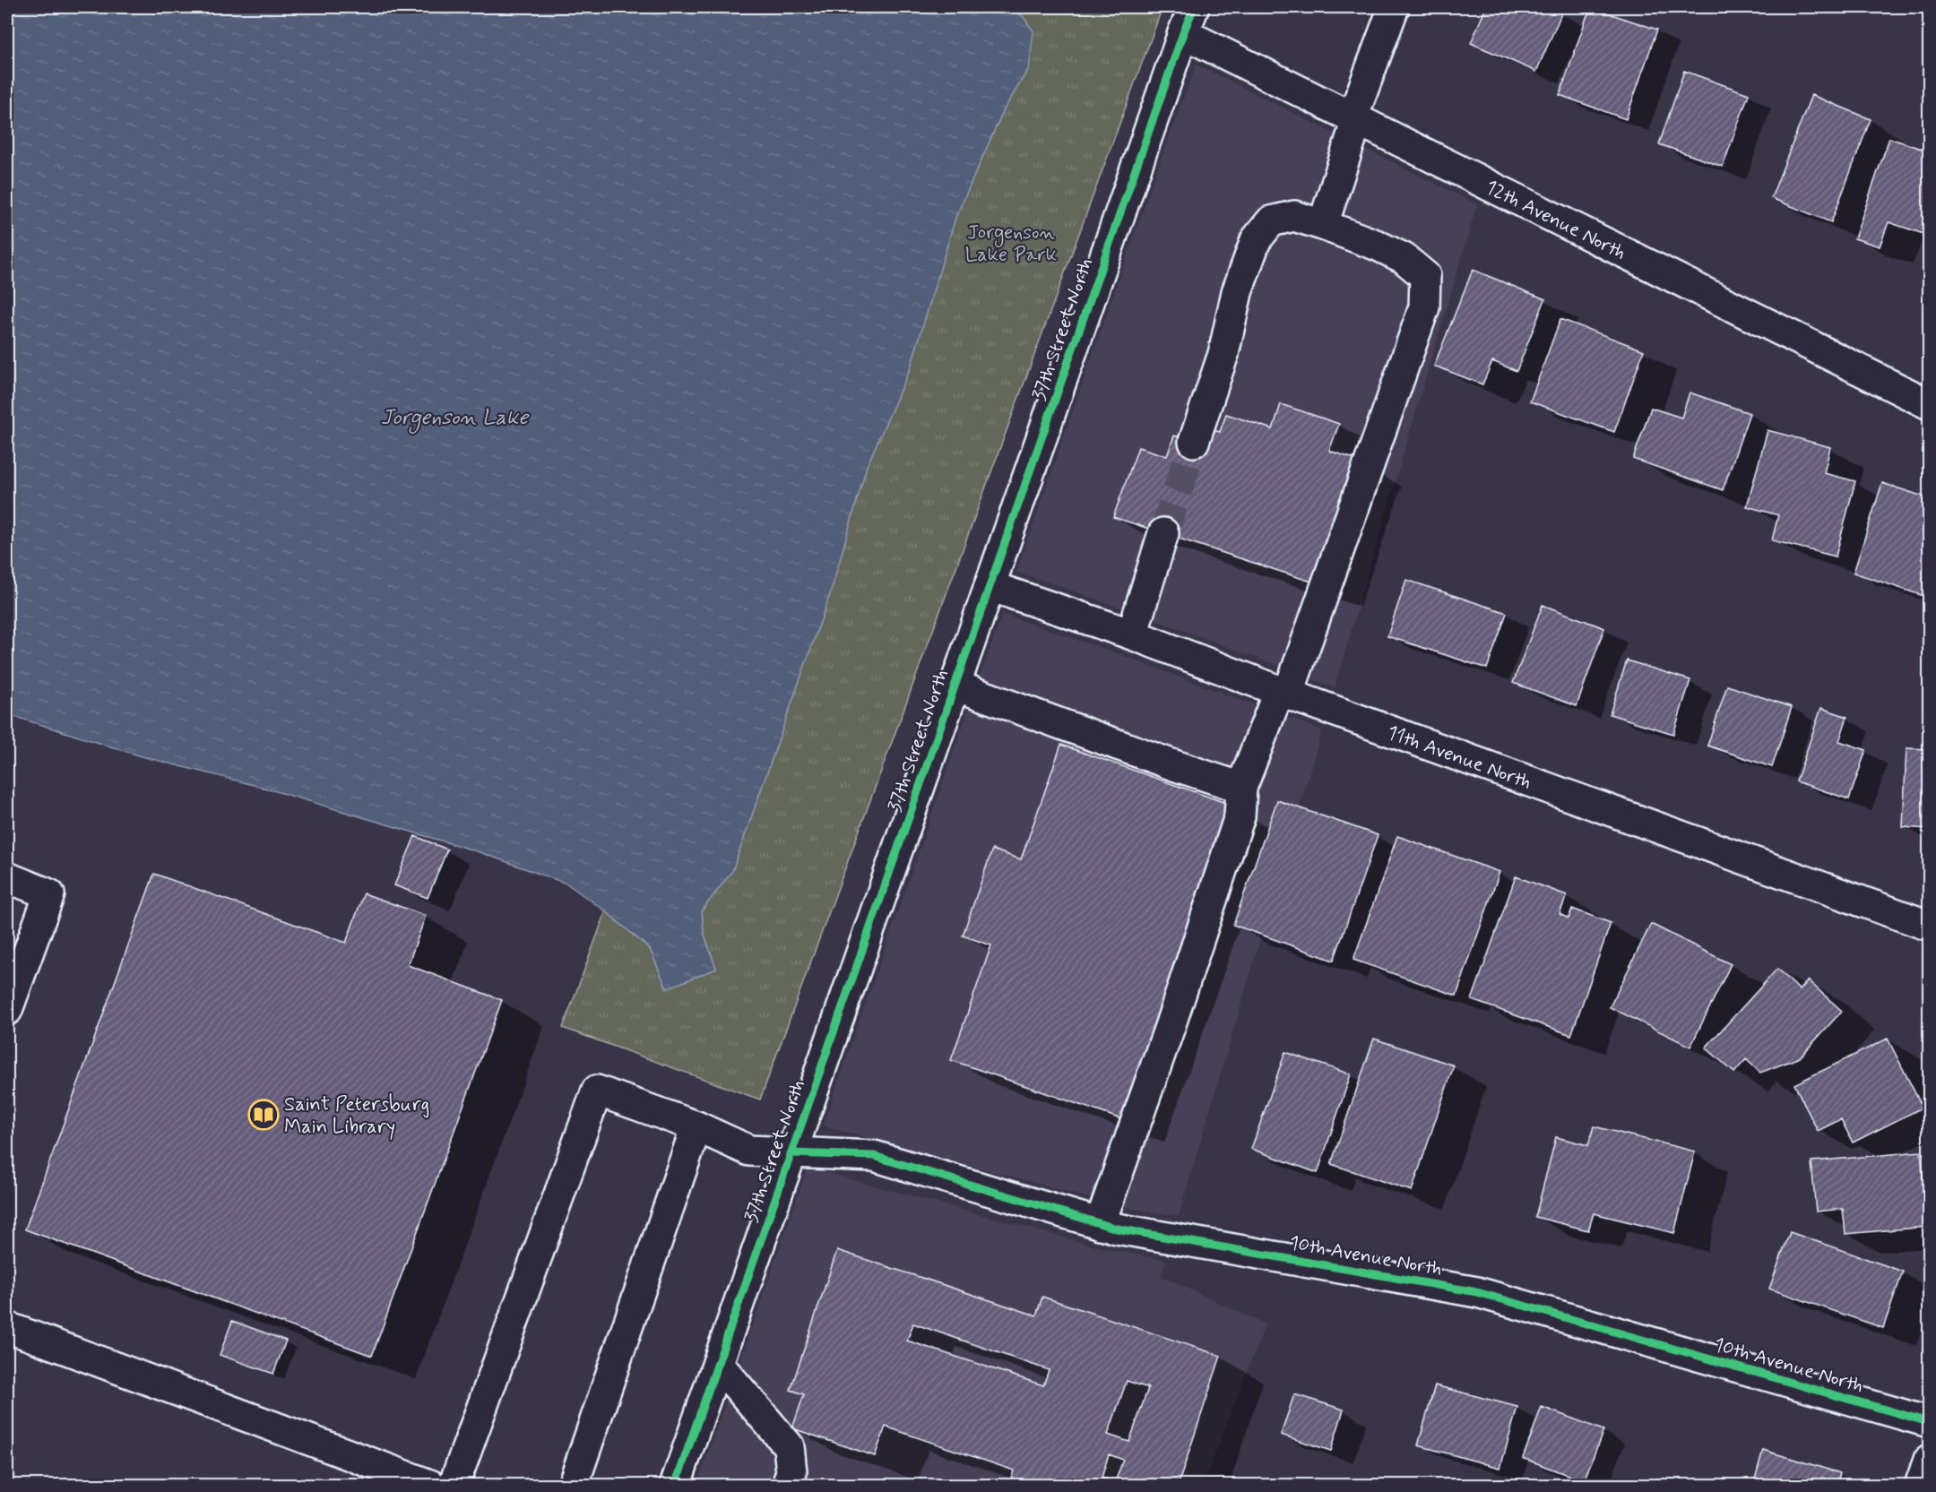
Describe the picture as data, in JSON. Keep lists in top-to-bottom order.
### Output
{
  "streets": {
    "street": [
      "12th Avenue North",
      "37th Street North",
      "11th Avenue North",
      "10th Avenue North"
    ]
  },
  "crossings": [
    ["12th Avenue North", "37th Street North"],
    ["37th Street North", "11th Avenue North"],
    ["37th Street North", "10th Avenue North"]
  ],
  "water": ["Jorgenson Lake"],
  "parks": ["Jorgenson Lake Park"],
  "places": {
    "library": ["Saint Petersburg Main Library"]
  }
}
